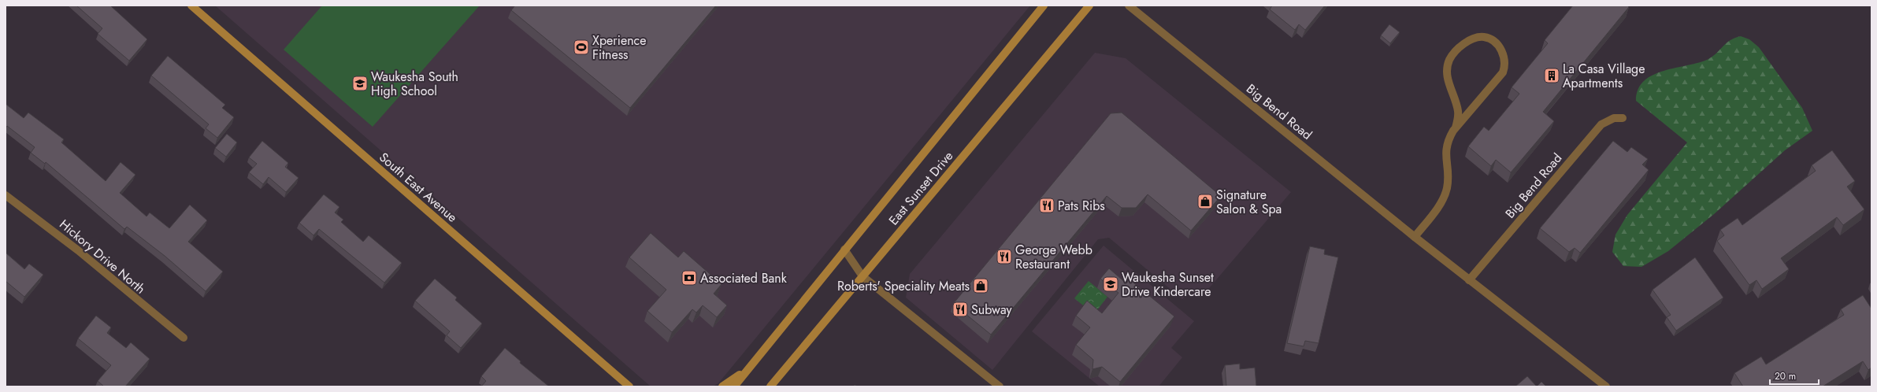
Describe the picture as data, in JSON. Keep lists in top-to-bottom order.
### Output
{
  "streets": {
    "main road": ["South East Avenue", "East Sunset Drive"],
    "street": ["Big Bend Road", "Hickory Drive North"]
  },
  "places": {
    "sports": ["Xperience Fitness"],
    "building": ["La Casa Village Apartments"],
    "school or university": ["Waukesha South High School", "Waukesha Sunset Drive Kindercare"],
    "shop": ["Signature Salon & Spa", "Roberts' Speciality Meats"],
    "restaurant": ["Pats Ribs", "George Webb Restaurant", "Subway"],
    "bank": ["Associated Bank"]
  },
  "scale_bar": "20 m"
}
